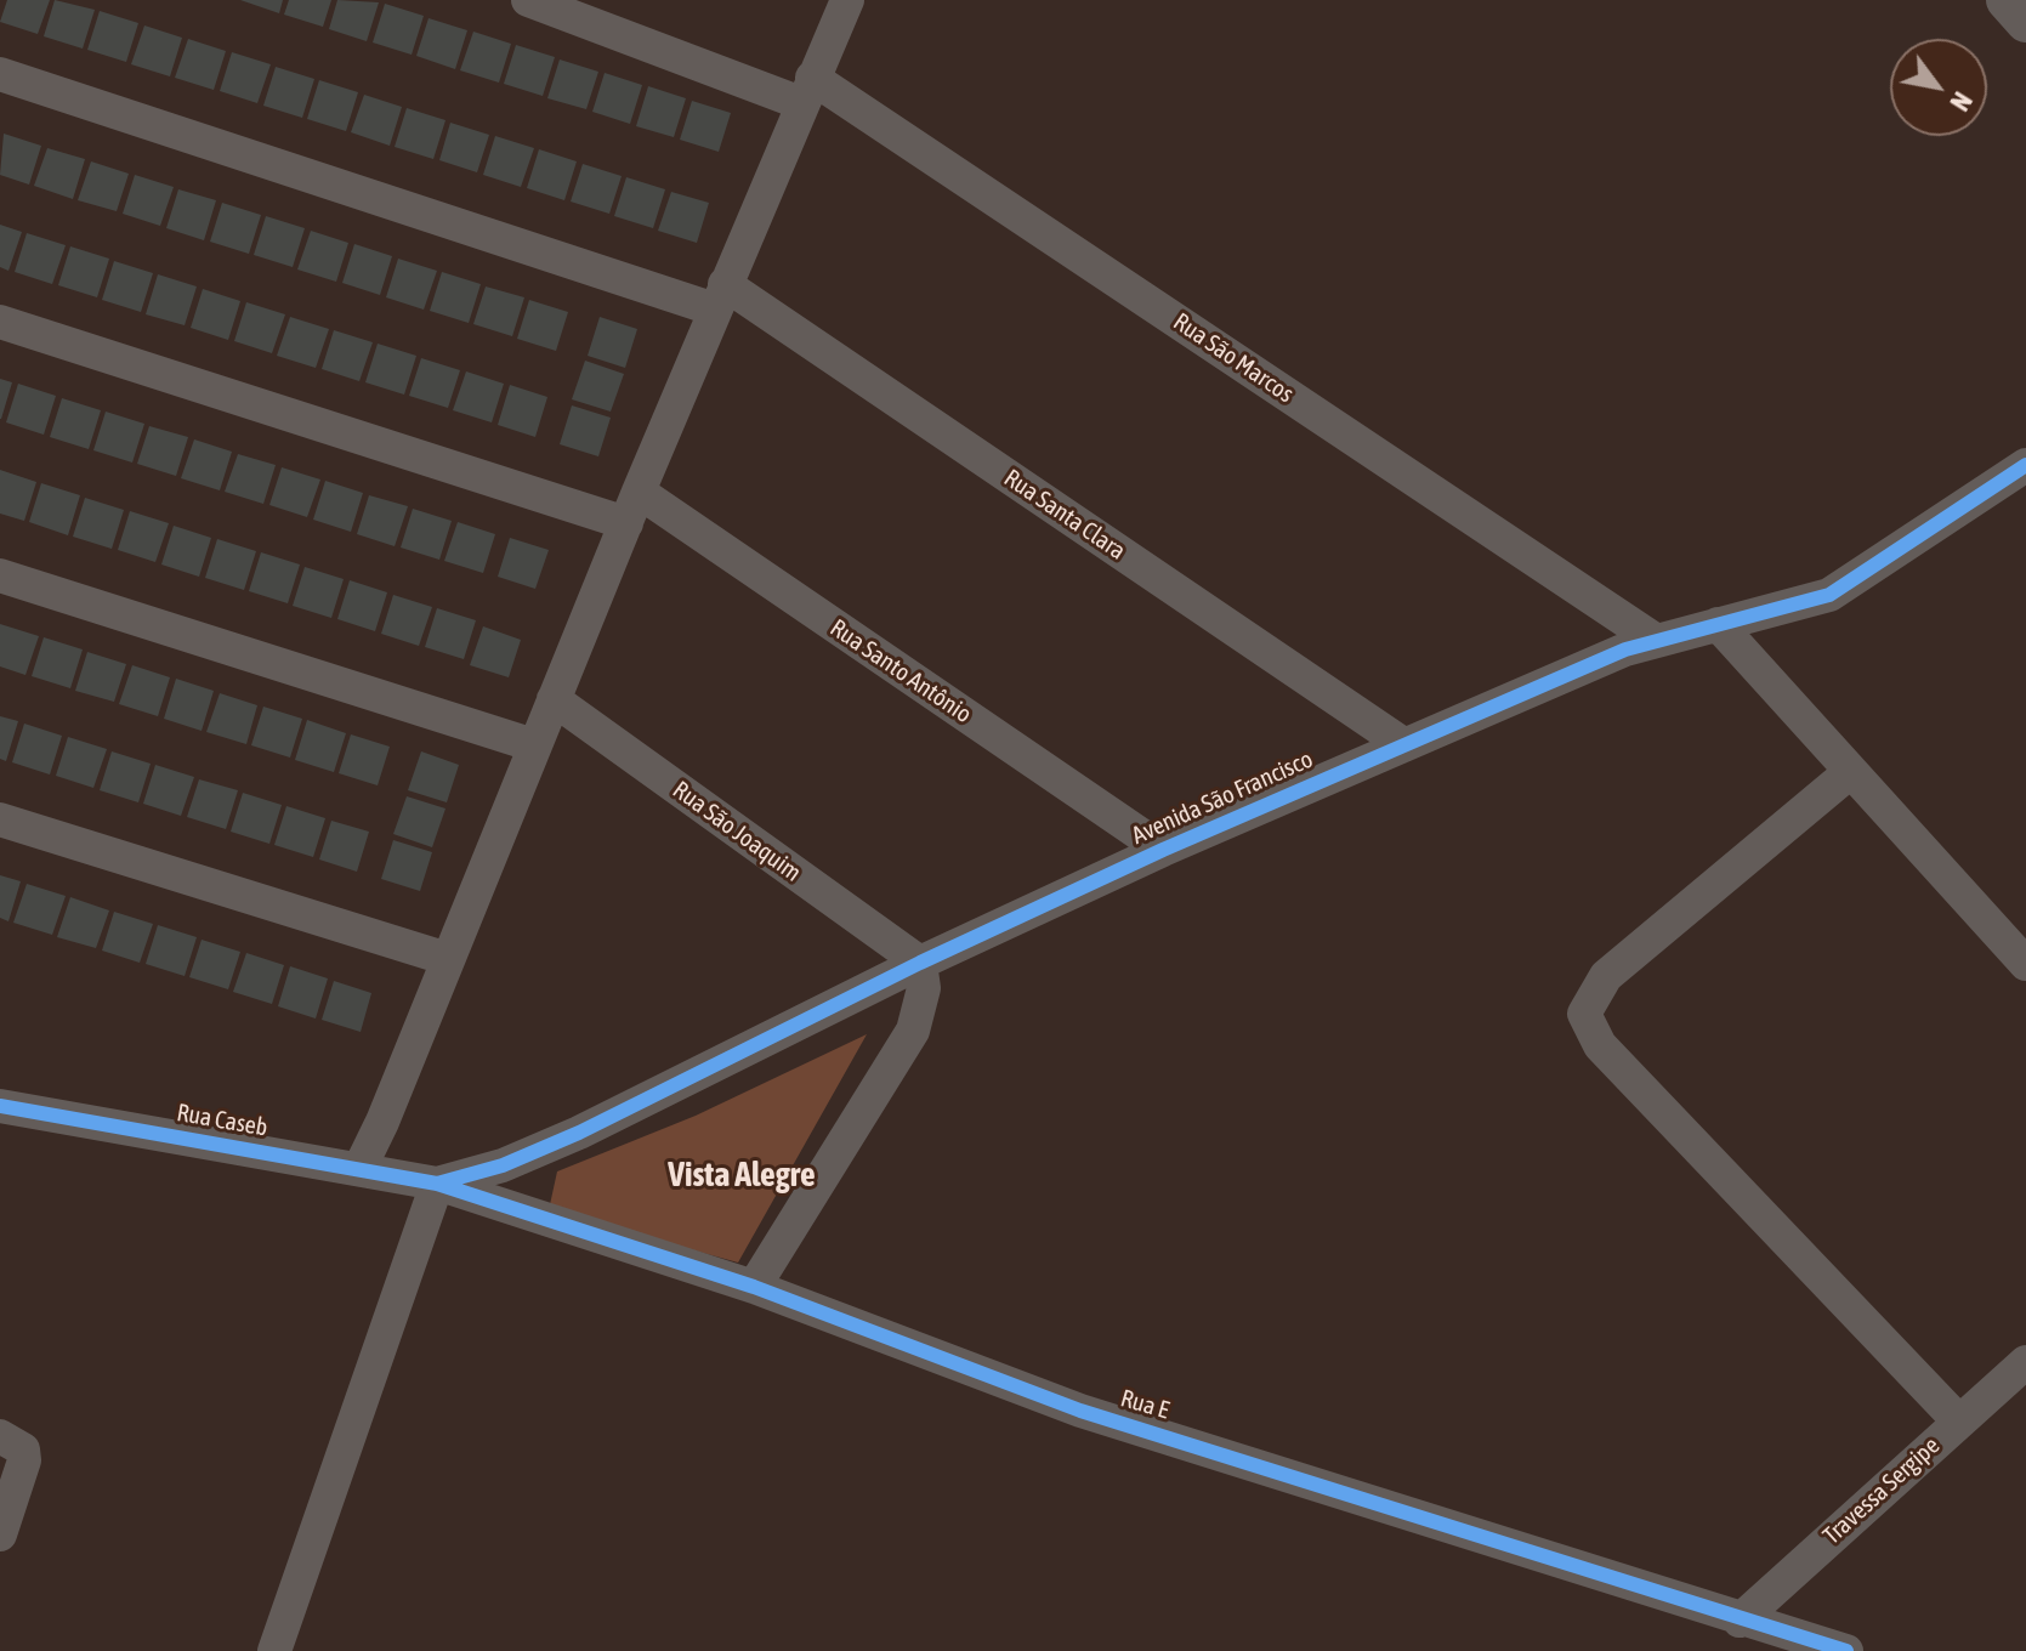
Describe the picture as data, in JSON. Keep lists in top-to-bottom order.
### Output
{
  "streets": {
    "street": [
      "Rua São Marcos",
      "Rua Santa Clara",
      "Rua Santo Antônio",
      "Avenida São Francisco",
      "Rua São Joaquim",
      "Rua Caseb",
      "Rua E",
      "Travessa Sergipe"
    ]
  },
  "crossings": [
    ["Rua São Marcos", "Avenida São Francisco"],
    ["Rua Santa Clara", "Avenida São Francisco"],
    ["Rua Santo Antônio", "Avenida São Francisco"],
    ["Avenida São Francisco", "Rua São Joaquim"],
    ["Avenida São Francisco", "Rua Caseb"],
    ["Avenida São Francisco", "Rua E"],
    ["Rua Caseb", "Rua E"],
    ["Rua E", "Travessa Sergipe"]
  ],
  "districts": ["Vista Alegre"],
  "north": "bottom right"
}
